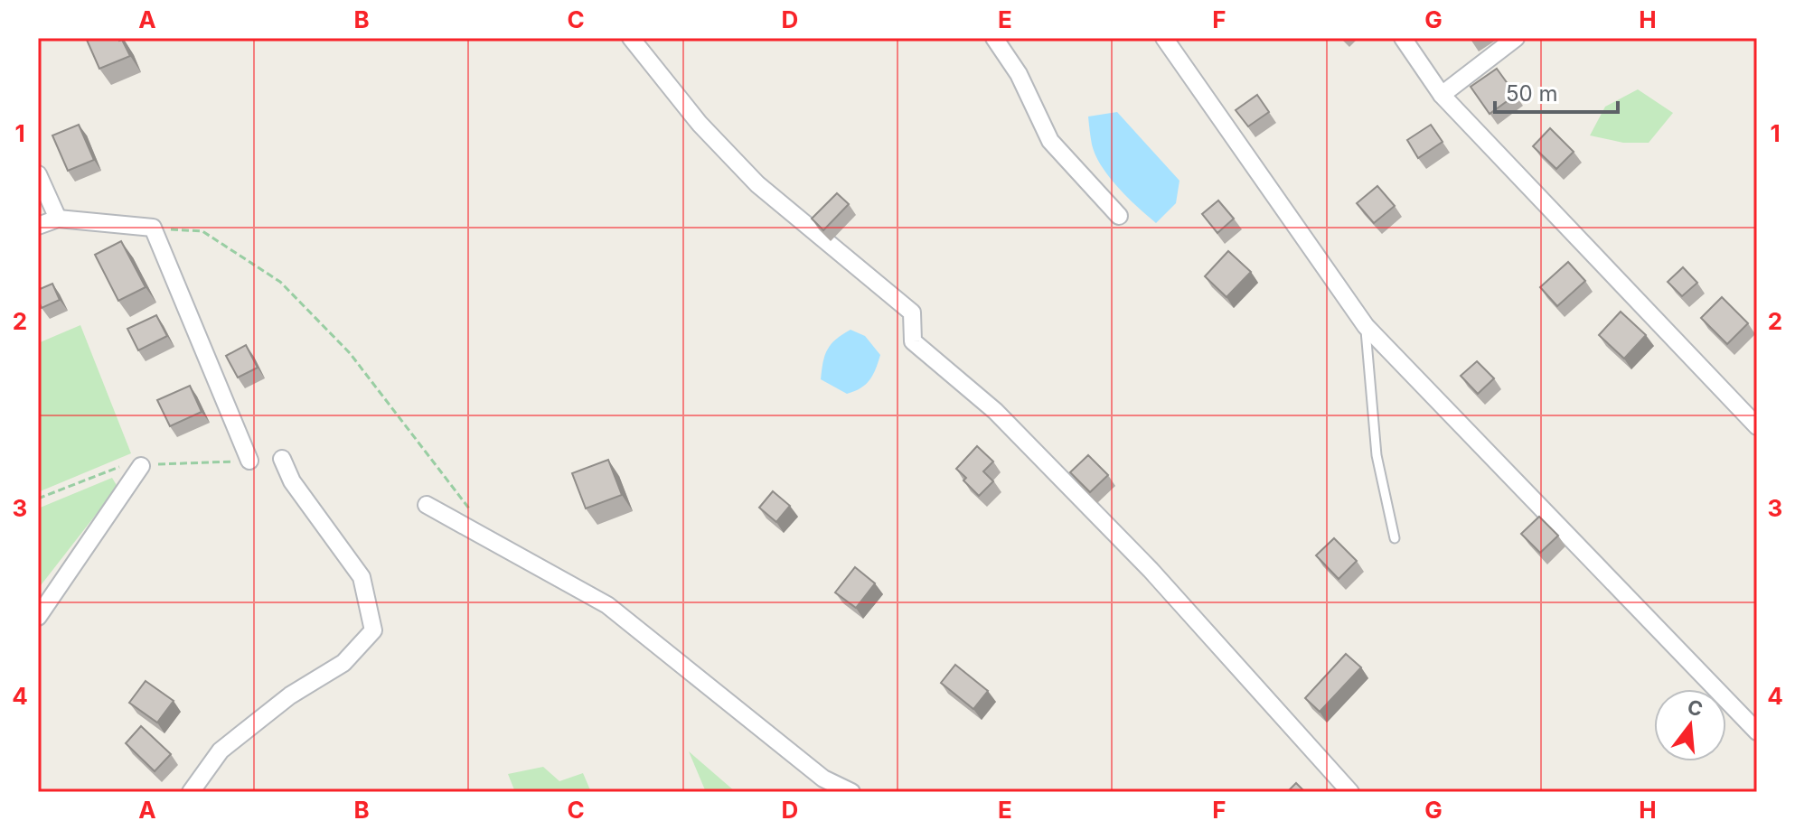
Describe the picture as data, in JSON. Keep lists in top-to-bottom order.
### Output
{
  "scale_bar": "50 m",
  "north": "top",
  "grid": {
    "columns": [
      "A",
      "B",
      "C",
      "D",
      "E",
      "F",
      "G",
      "H"
    ],
    "rows": [
      "1",
      "2",
      "3",
      "4"
    ]
  }
}
